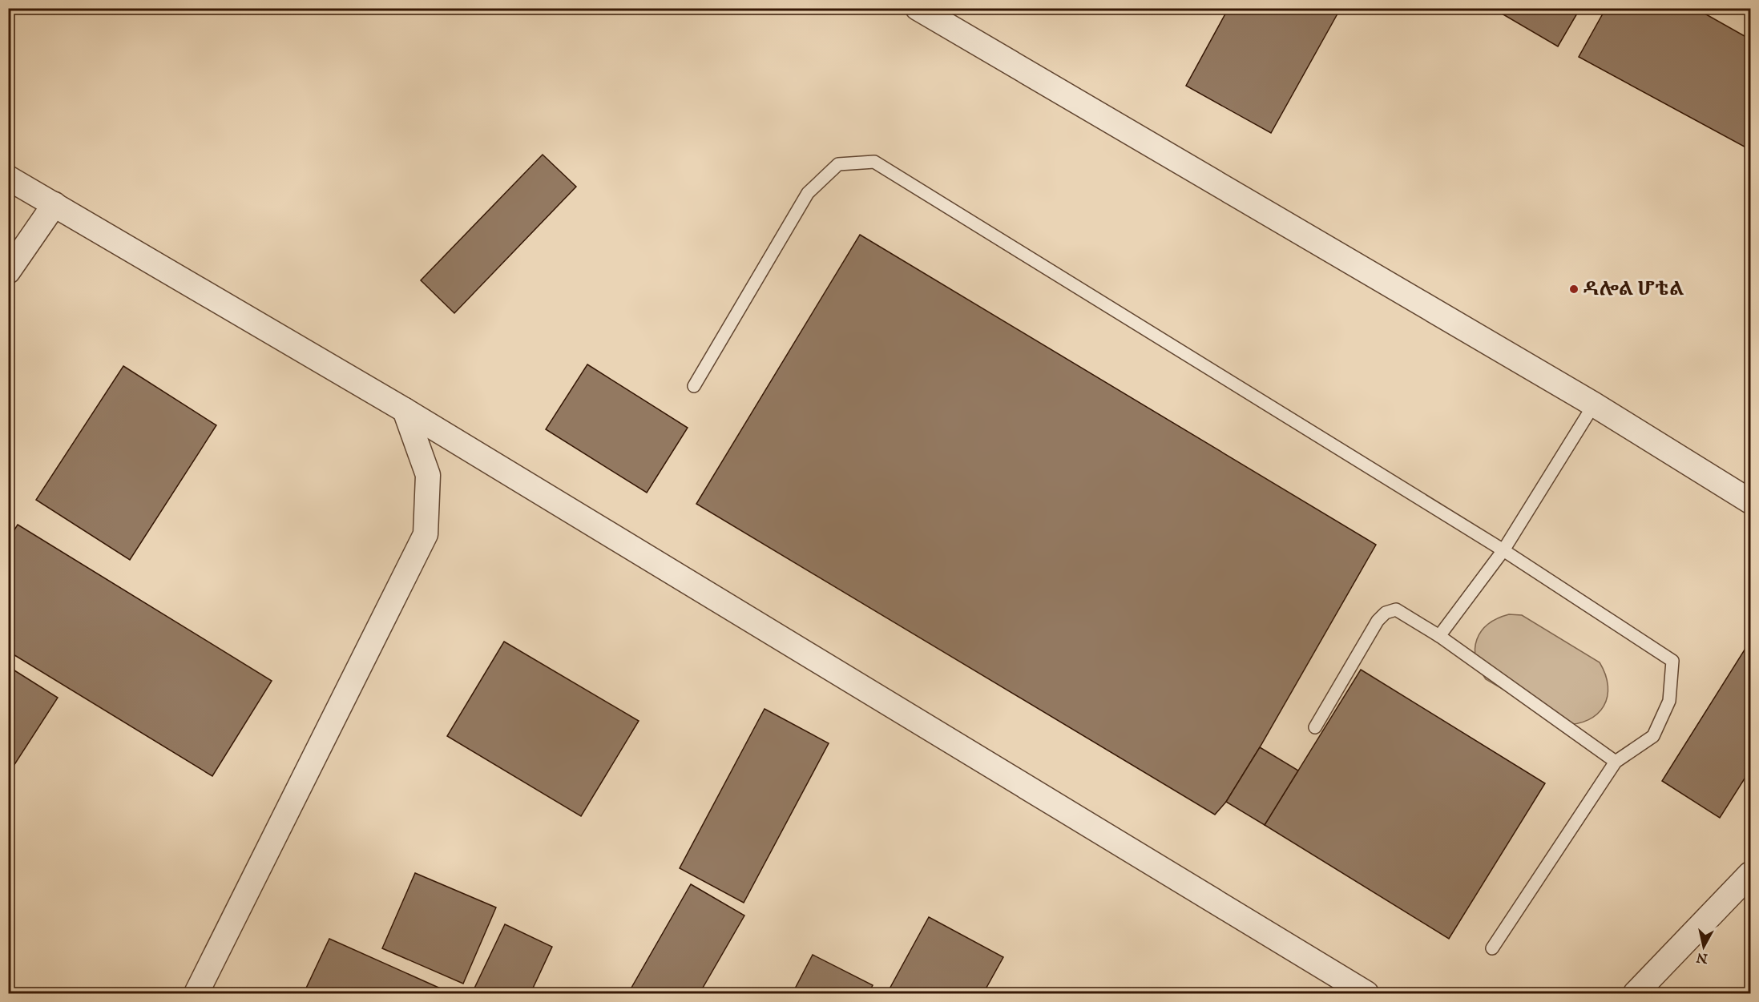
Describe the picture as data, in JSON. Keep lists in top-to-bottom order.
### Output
{
  "places": ["ዳሎል ሆቴል"],
  "north": "bottom"
}
